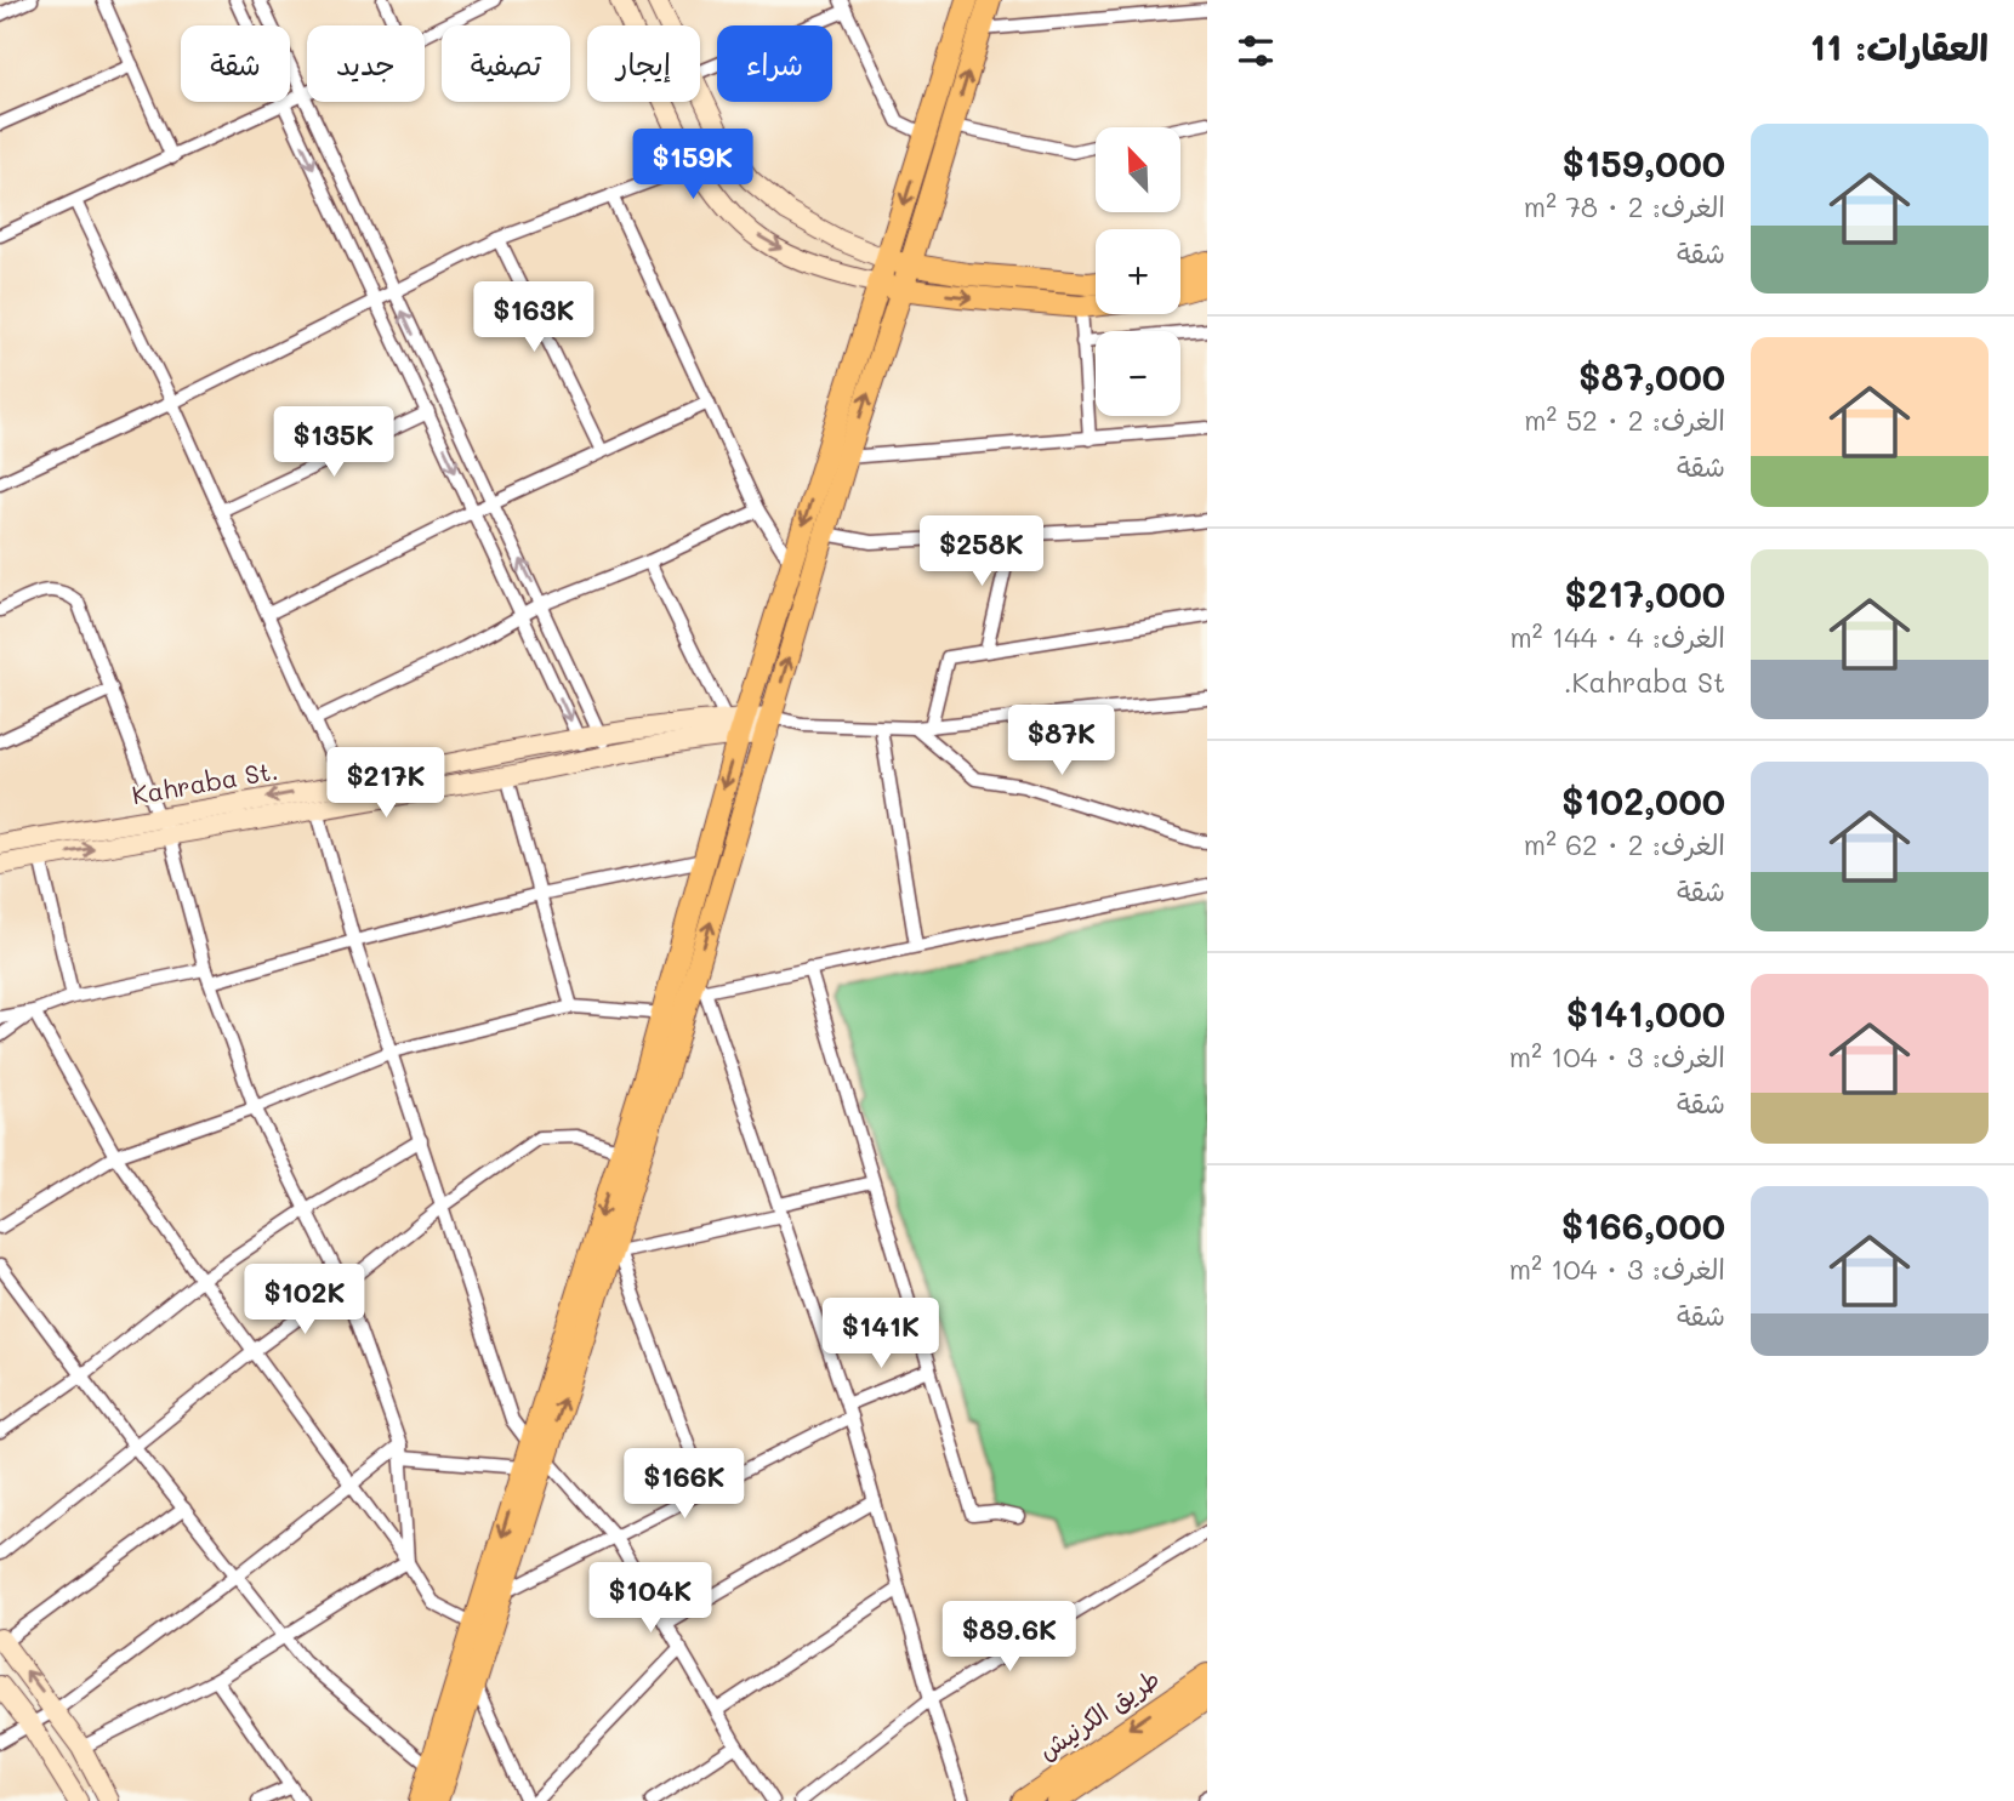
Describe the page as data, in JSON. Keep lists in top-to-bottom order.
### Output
{
  "streets": {
    "main road": ["Kahraba St.", "طريق الكرنيش"]
  },
  "north": "top left",
  "page": {
    "heading": "العقارات: 11",
    "chip": [
      "شراء",
      "إيجار",
      "تصفية",
      "جديد",
      "شقة"
    ],
    "list": [
      {
        "name": "$159,000",
        "note": "الغرف: 2 · 78 m² · شقة"
      },
      {
        "name": "$87,000",
        "note": "الغرف: 2 · 52 m² · شقة"
      },
      {
        "name": "$217,000",
        "note": "الغرف: 4 · 144 m² · Kahraba St."
      },
      {
        "name": "$102,000",
        "note": "الغرف: 2 · 62 m² · شقة"
      },
      {
        "name": "$141,000",
        "note": "الغرف: 3 · 104 m² · شقة"
      },
      {
        "name": "$166,000",
        "note": "الغرف: 3 · 104 m² · شقة"
      }
    ],
    "map_buttons": ["+", "−"],
    "price": [
      "$159K",
      "$163K",
      "$135K",
      "$258K",
      "$87K",
      "$217K",
      "$102K",
      "$141K",
      "$166K",
      "$104K",
      "$89.6K"
    ]
  }
}
